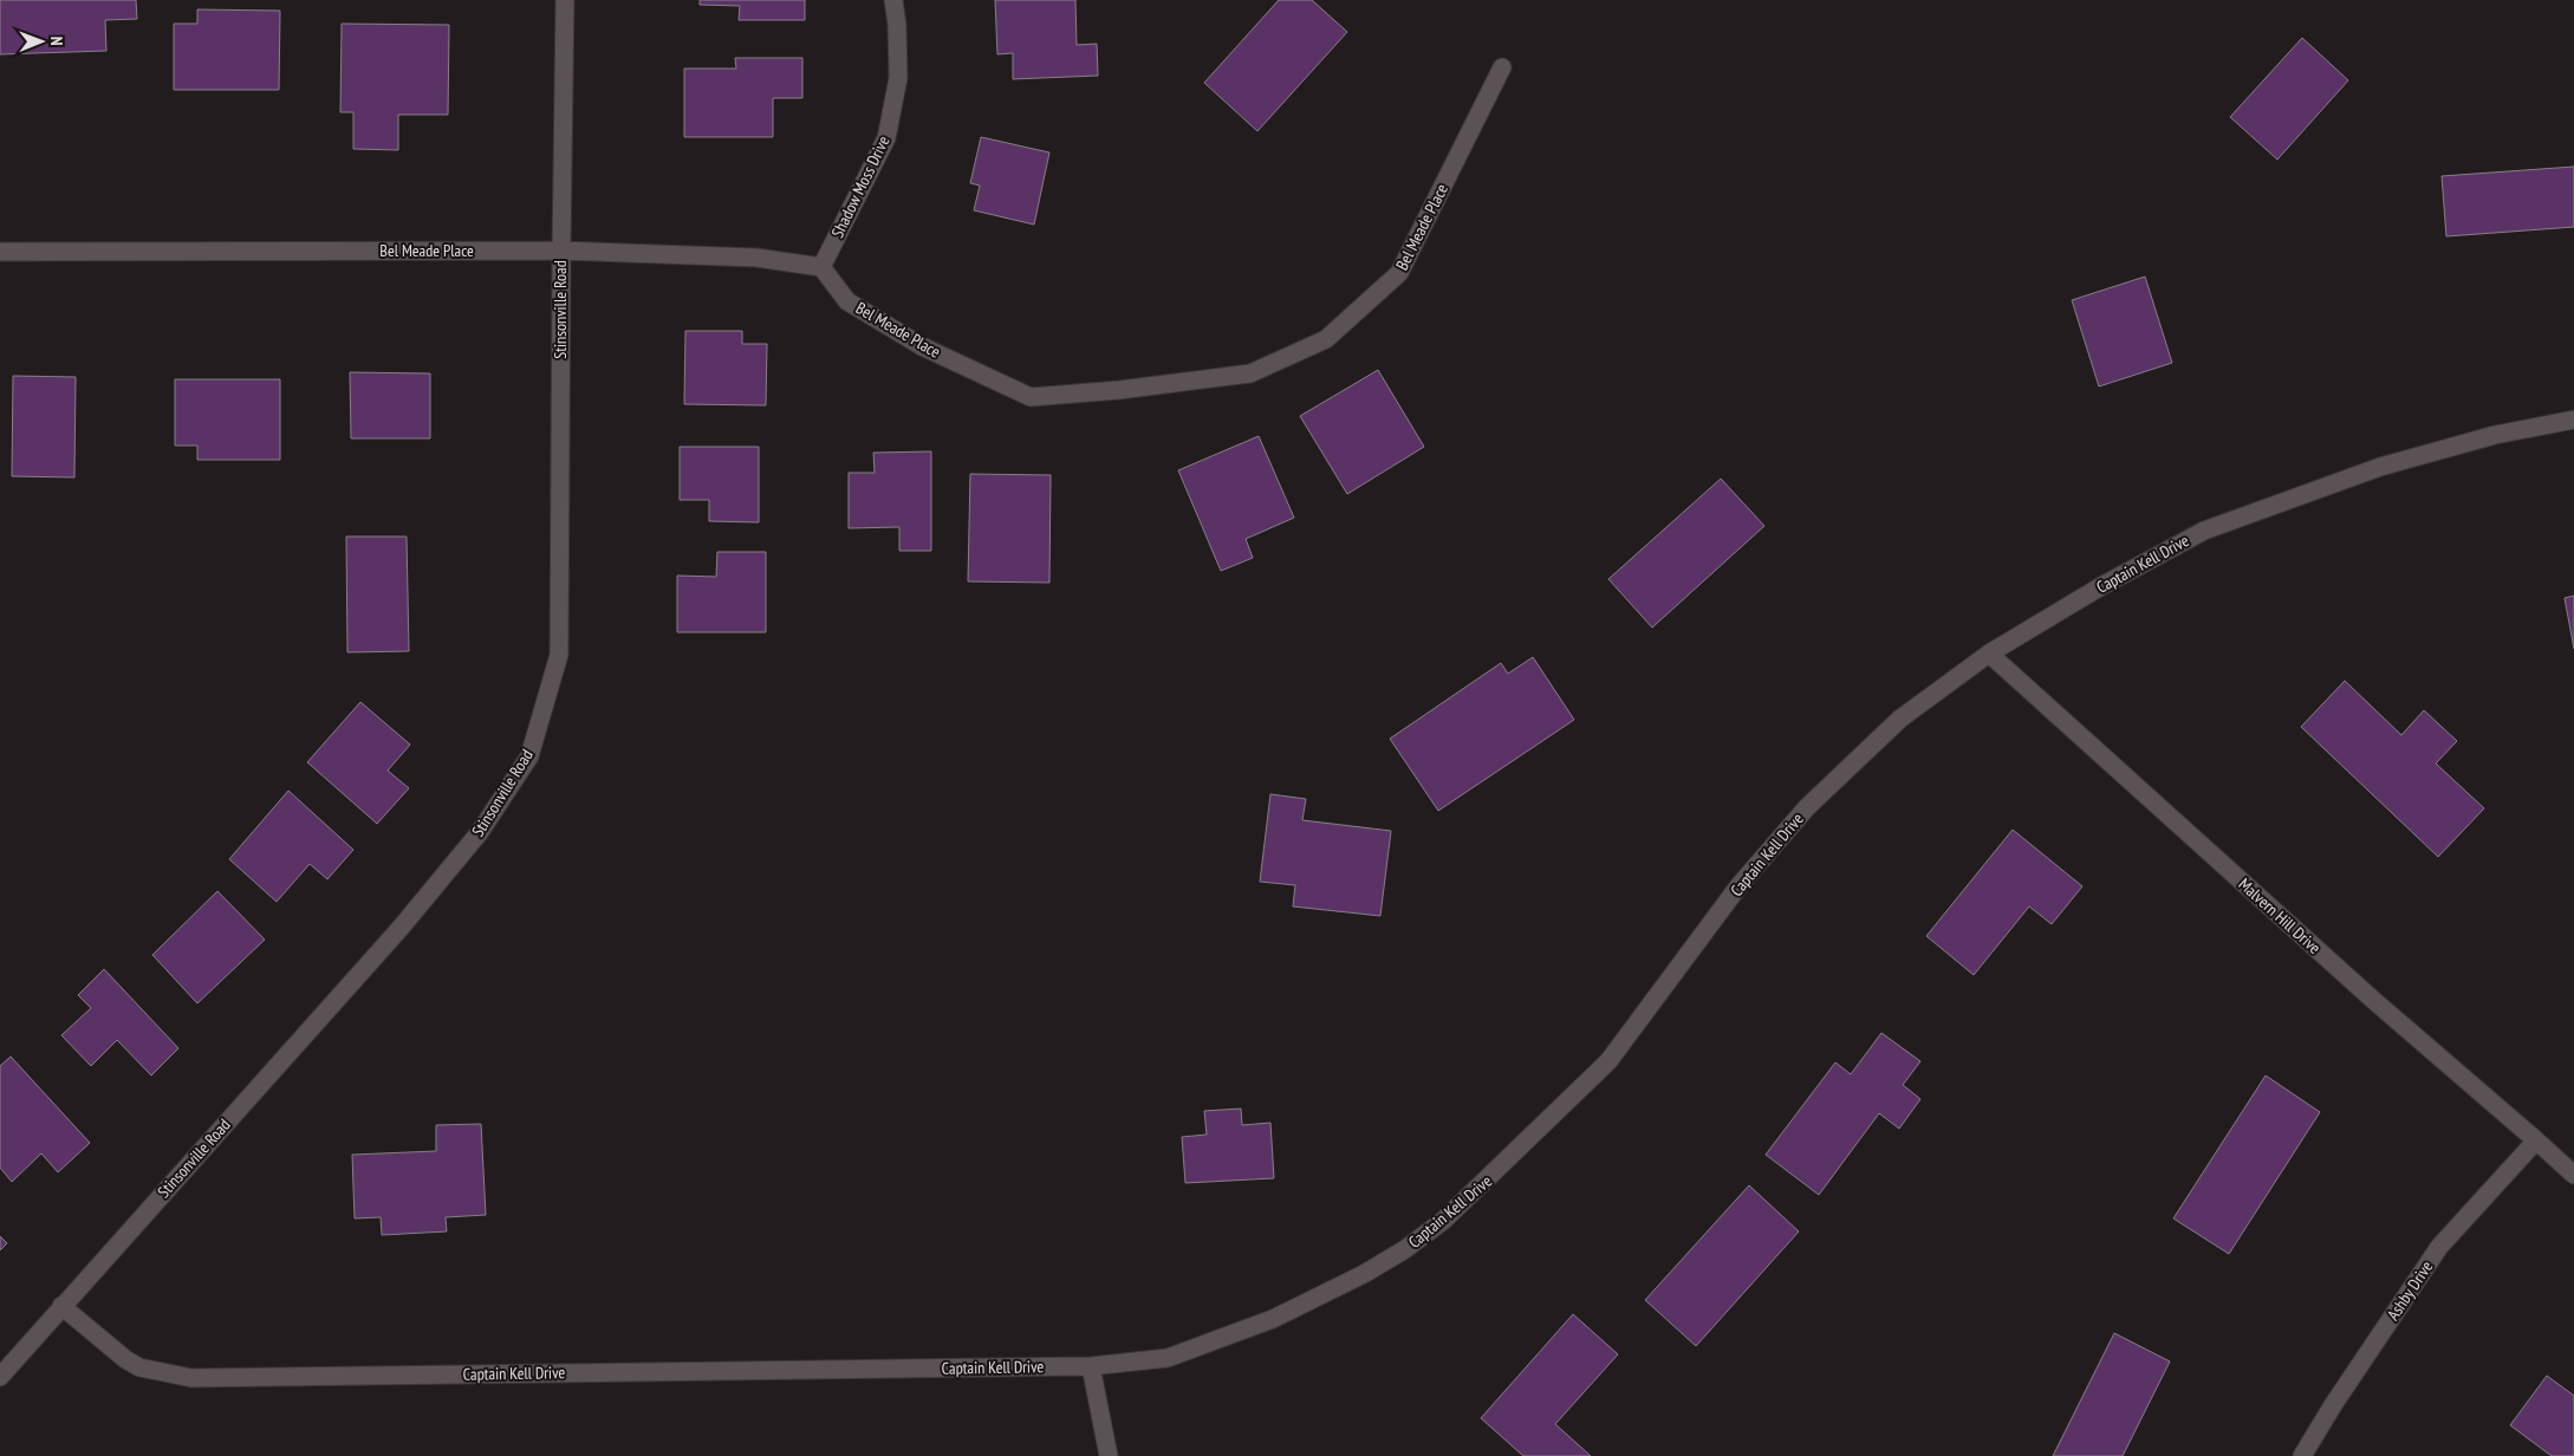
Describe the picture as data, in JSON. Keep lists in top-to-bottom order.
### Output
{
  "streets": {
    "street": [
      "Shadow Moss Drive",
      "Bel Meade Place",
      "Stinsonville Road",
      "Captain Kell Drive",
      "Malvern Hill Drive",
      "Ashby Drive"
    ]
  },
  "crossings": [
    ["Shadow Moss Drive", "Bel Meade Place"],
    ["Bel Meade Place", "Stinsonville Road"],
    ["Stinsonville Road", "Captain Kell Drive"],
    ["Captain Kell Drive", "Malvern Hill Drive"],
    ["Malvern Hill Drive", "Ashby Drive"]
  ],
  "north": "right"
}
